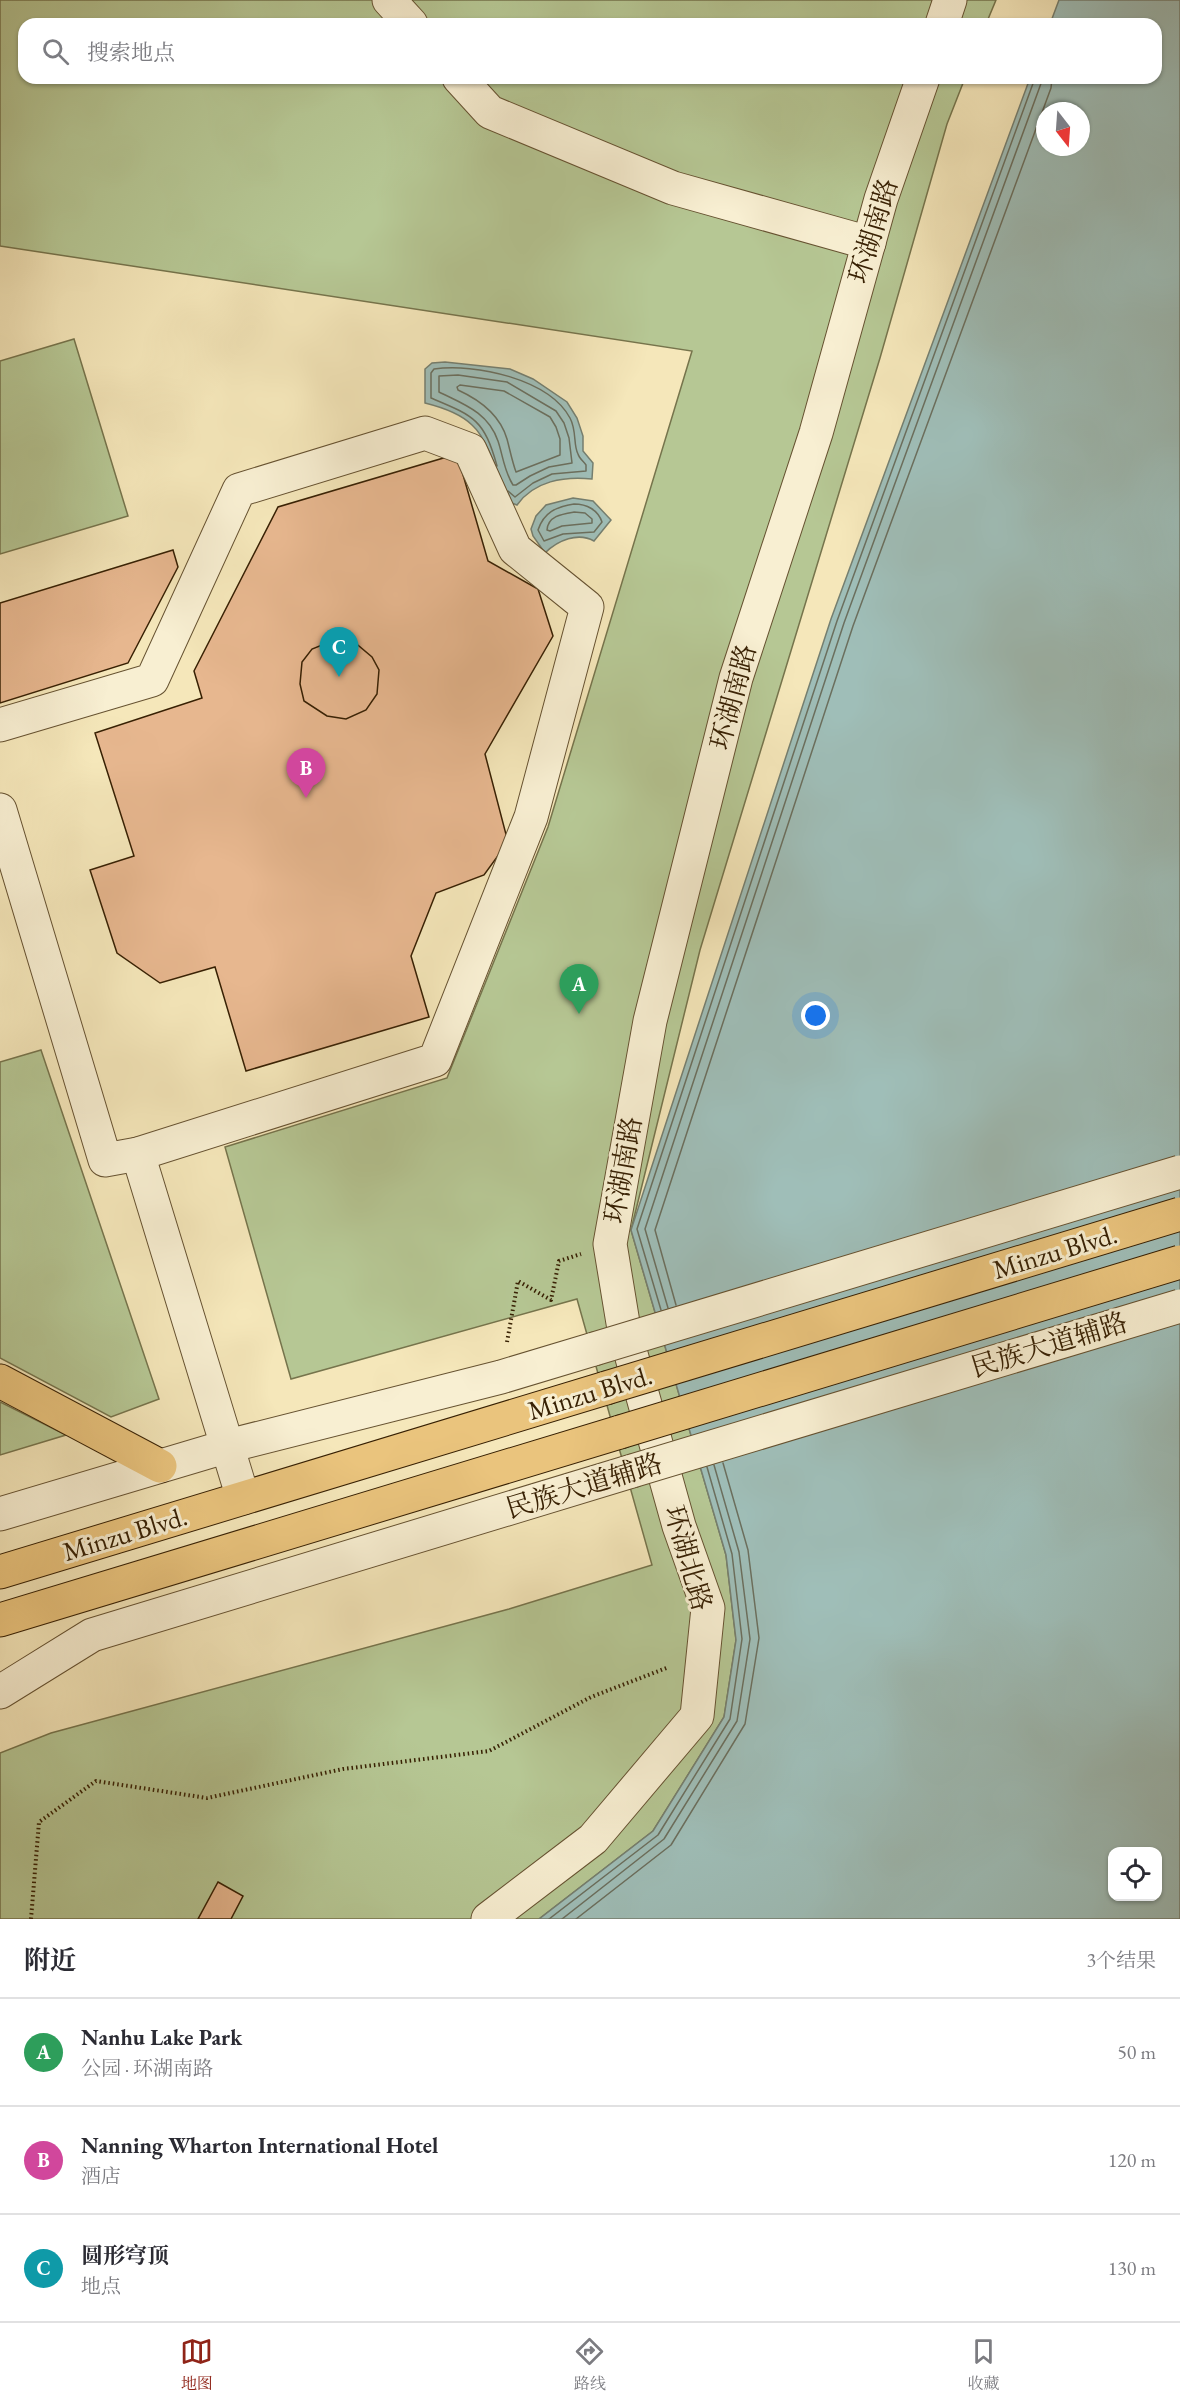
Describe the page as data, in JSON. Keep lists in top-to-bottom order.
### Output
{
  "streets": {
    "main road": ["Minzu Blvd."],
    "street": ["环湖南路", "民族大道辅路", "环湖北路"]
  },
  "crossings": [
    ["环湖南路", "环湖北路"]
  ],
  "north": "bottom",
  "page": {
    "search": "搜索地点",
    "pins": ["C", "B", "A"],
    "heading": ["附近", "3个结果"],
    "list": [
      {
        "mark": "A",
        "name": "Nanhu Lake Park",
        "note": "公园 · 环湖南路",
        "value": "50 m"
      },
      {
        "mark": "B",
        "name": "Nanning Wharton International Hotel",
        "note": "酒店",
        "value": "120 m"
      },
      {
        "mark": "C",
        "name": "圆形穹顶",
        "note": "地点",
        "value": "130 m"
      }
    ],
    "nav": ["地图", "路线", "收藏"]
  }
}
